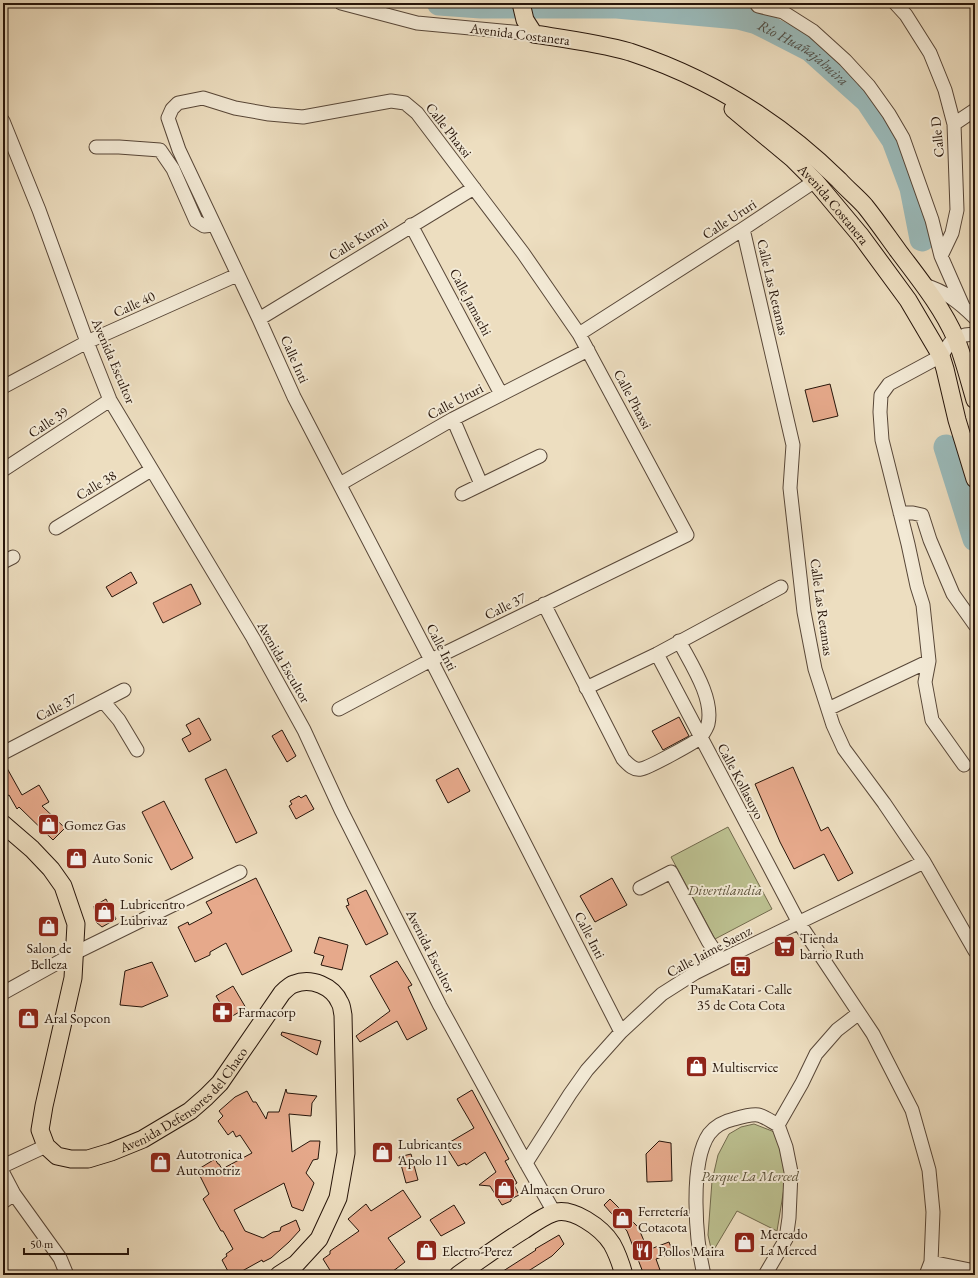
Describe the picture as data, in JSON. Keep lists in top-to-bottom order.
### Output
{
  "streets": {
    "main road": ["Avenida Costanera", "Avenida Defensores del Chaco"],
    "street": [
      "Calle Phaxsi",
      "Calle D",
      "Calle Ururi",
      "Calle Kurmi",
      "Calle Las Retamas",
      "Calle Jamachi",
      "Calle 40",
      "Calle Inti",
      "Avenida Escultor",
      "Calle 39",
      "Calle 38",
      "Calle 37",
      "Calle Kollasuyo",
      "Calle Jaime Saenz"
    ]
  },
  "crossings": [
    ["Avenida Costanera", "Calle Ururi"],
    ["Calle Phaxsi", "Calle Ururi"],
    ["Calle Phaxsi", "Calle Kurmi"],
    ["Calle Phaxsi", "Calle 40"],
    ["Calle Phaxsi", "Calle Inti"],
    ["Calle Phaxsi", "Calle 37"],
    ["Calle Ururi", "Calle Las Retamas"],
    ["Calle Ururi", "Calle Jamachi"],
    ["Calle Ururi", "Calle Inti"],
    ["Calle Kurmi", "Calle Jamachi"],
    ["Calle Kurmi", "Calle Inti"],
    ["Calle Las Retamas", "Calle Jaime Saenz"],
    ["Calle 40", "Calle Inti"],
    ["Calle 40", "Avenida Escultor"],
    ["Calle Inti", "Calle 37"],
    ["Calle Inti", "Calle Jaime Saenz"],
    ["Avenida Escultor", "Calle 39"],
    ["Avenida Escultor", "Calle 38"],
    ["Avenida Escultor", "Calle Jaime Saenz"],
    ["Calle Kollasuyo", "Calle Jaime Saenz"]
  ],
  "water": ["Río Huañajahuira"],
  "parks": ["Divertilandia", "Parque La Merced"],
  "places": {
    "shop": [
      "Gomez Gas",
      "Auto Sonic",
      "Lubricentro Lubrivaz",
      "Salon de Belleza",
      "Aral Sopcon",
      "Multiservice",
      "Lubricantes Apolo 11",
      "Autotronica Automotriz",
      "Almacen Oruro",
      "Ferretería Cotacota",
      "Mercado La Merced",
      "Electro-Perez"
    ],
    "supermarket": ["Tienda barrio Ruth"],
    "bus stop": ["PumaKatari - Calle 35 de Cota Cota"],
    "pharmacy": ["Farmacorp"],
    "restaurant": ["Pollos Maira"]
  },
  "scale_bar": "50 m"
}
